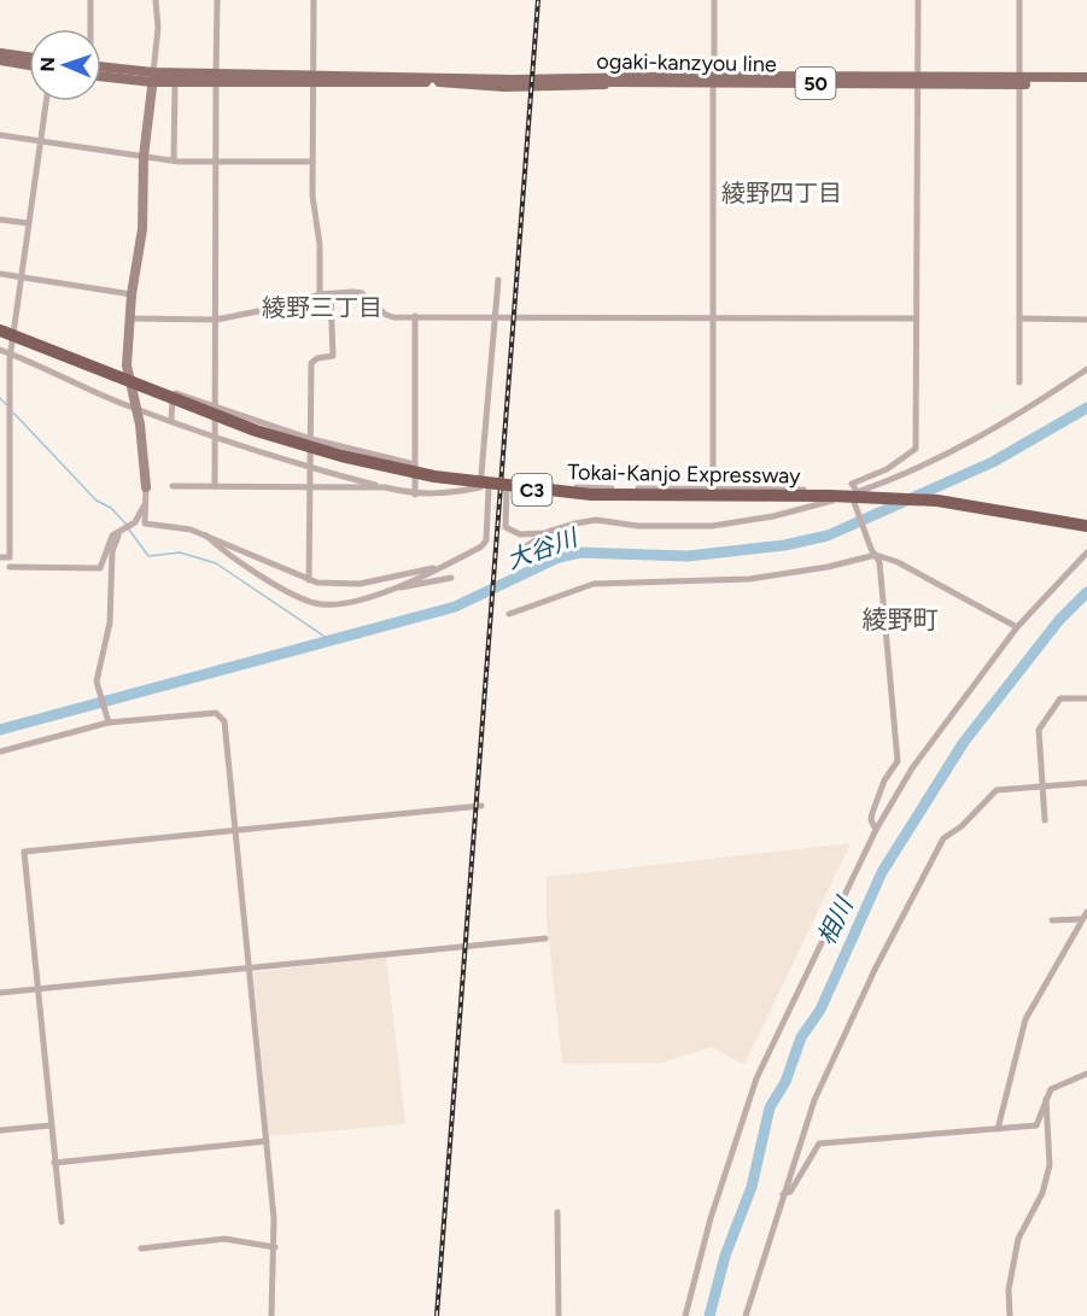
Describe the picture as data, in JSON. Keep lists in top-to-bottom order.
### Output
{
  "streets": {
    "highway": ["Tokai-Kanjo Expressway", "C3"],
    "main road": ["ogaki-kanzyou line", "50"]
  },
  "districts": ["綾野四丁目", "綾野三丁目", "綾野町"],
  "water": ["大谷川", "相川"],
  "north": "left"
}
